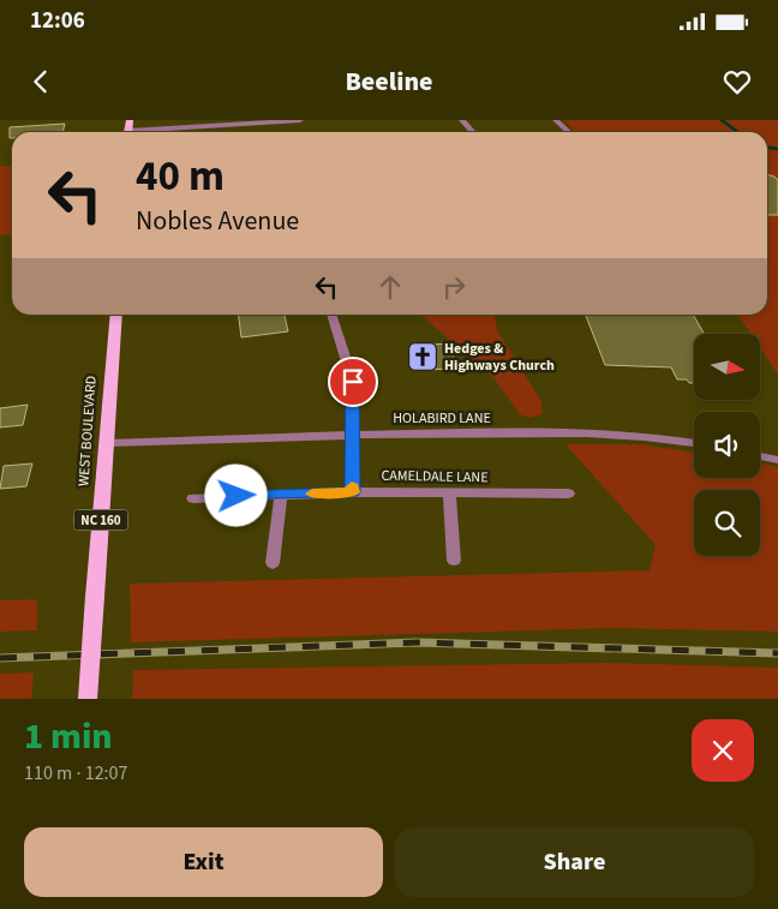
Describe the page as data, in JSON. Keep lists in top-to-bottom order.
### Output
{
  "streets": {
    "main road": ["WEST BOULEVARD", "NC 160"],
    "street": ["HOLABIRD LANE", "CAMELDALE LANE"]
  },
  "crossings": [
    ["HOLABIRD LANE", "WEST BOULEVARD"]
  ],
  "places": {
    "church": ["Hedges & Highways Church"]
  },
  "north": "right",
  "page": {
    "status": "12:06",
    "header": "Beeline",
    "turn": ["40 m", "Nobles Avenue"],
    "heading": ["1 min", "110 m · 12:07"],
    "buttons": ["Exit", "Share"]
  }
}
